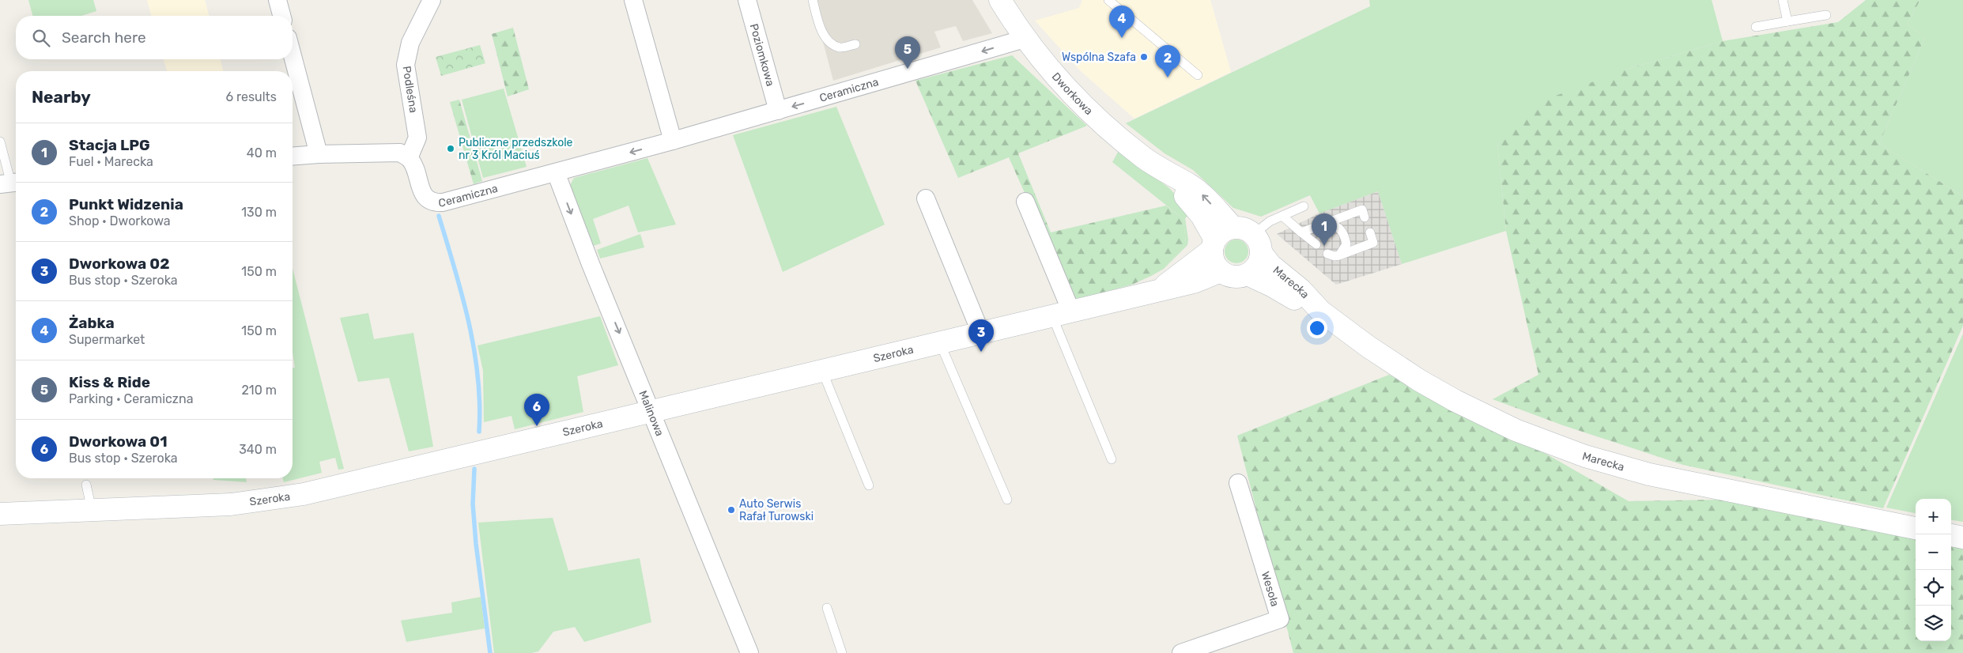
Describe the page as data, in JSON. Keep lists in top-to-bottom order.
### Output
{
  "streets": {
    "street": [
      "Poziomkowa",
      "Podleśna",
      "Ceramiczna",
      "Dworkowa",
      "Marecka",
      "Szeroka",
      "Malinowa",
      "Wesoła"
    ]
  },
  "crossings": [
    ["Poziomkowa", "Ceramiczna"],
    ["Podleśna", "Ceramiczna"],
    ["Ceramiczna", "Dworkowa"],
    ["Ceramiczna", "Malinowa"],
    ["Dworkowa", "Marecka"],
    ["Dworkowa", "Szeroka"],
    ["Marecka", "Szeroka"],
    ["Szeroka", "Malinowa"]
  ],
  "one_way": ["Ceramiczna", "Malinowa"],
  "places": ["Wspólna Szafa", "Publiczne przedszkole nr 3 Król Maciuś", "Auto Serwis Rafał Turowski"],
  "page": {
    "pins": [
      "4",
      "5",
      "2",
      "1",
      "3",
      "6"
    ],
    "search": "Search here",
    "heading": ["Nearby", "6 results"],
    "list": [
      {
        "mark": "1",
        "name": "Stacja LPG",
        "note": "Fuel · Marecka",
        "value": "40 m"
      },
      {
        "mark": "2",
        "name": "Punkt Widzenia",
        "note": "Shop · Dworkowa",
        "value": "130 m"
      },
      {
        "mark": "3",
        "name": "Dworkowa 02",
        "note": "Bus stop · Szeroka",
        "value": "150 m"
      },
      {
        "mark": "4",
        "name": "Żabka",
        "note": "Supermarket",
        "value": "150 m"
      },
      {
        "mark": "5",
        "name": "Kiss & Ride",
        "note": "Parking · Ceramiczna",
        "value": "210 m"
      },
      {
        "mark": "6",
        "name": "Dworkowa 01",
        "note": "Bus stop · Szeroka",
        "value": "340 m"
      }
    ],
    "map_buttons": ["+", "−"]
  }
}
